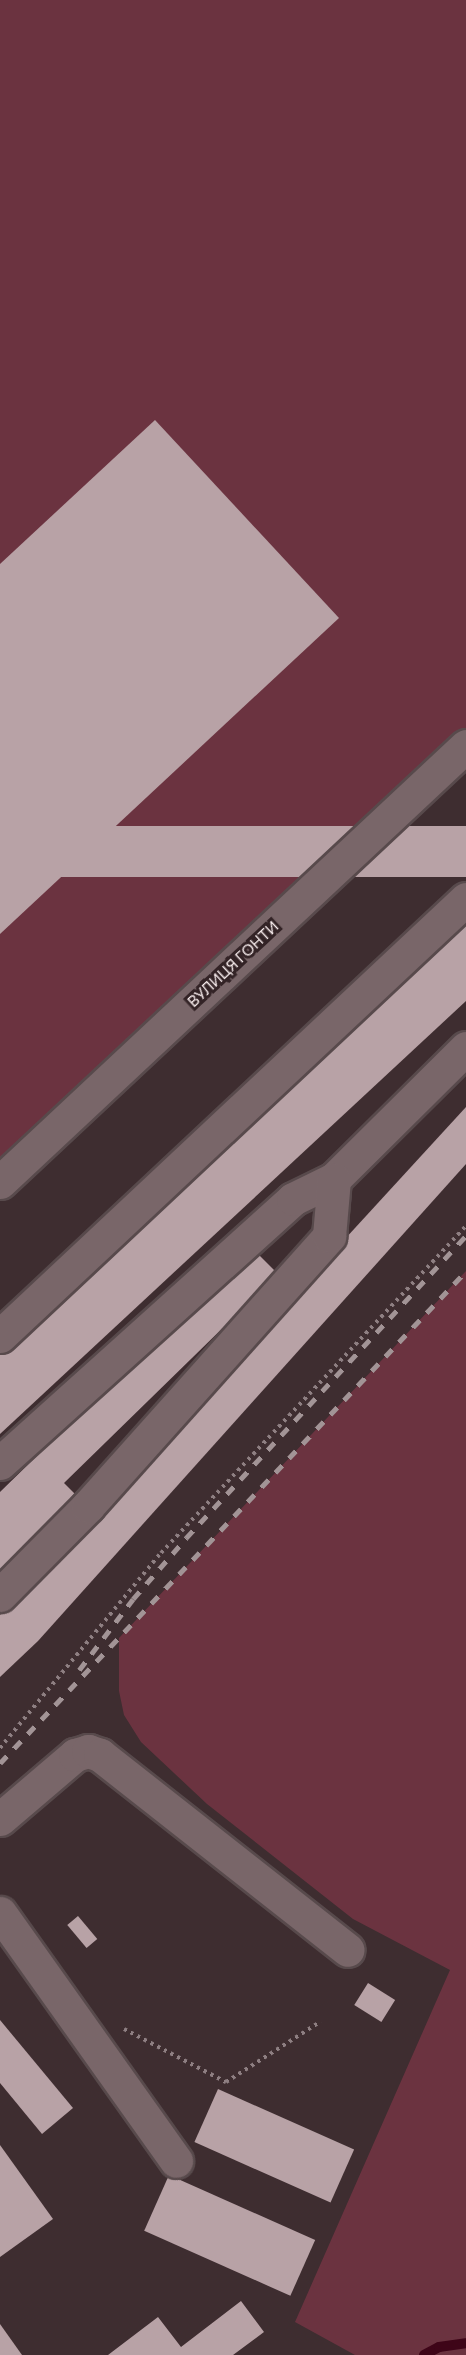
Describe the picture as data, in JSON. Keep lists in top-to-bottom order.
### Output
{
  "streets": {
    "street": ["ВУЛИЦЯ ГОНТИ"]
  }
}
